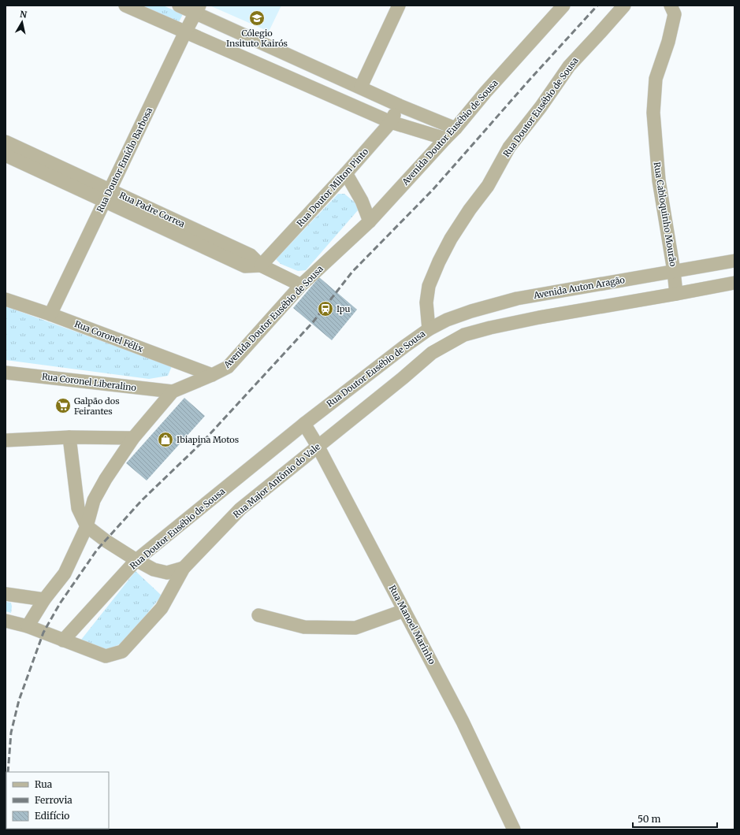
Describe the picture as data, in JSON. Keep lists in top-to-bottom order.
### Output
{
  "streets": {
    "street": [
      "Rua Doutor Eusébio de Sousa",
      "Avenida Doutor Eusébio de Sousa",
      "Rua Doutor Emídio Barbosa",
      "Rua Doutor Milton Pinto",
      "Rua Padre Correa",
      "Rua Cabloquinho Mourão",
      "Avenida Auton Aragão",
      "Rua Coronel Félix",
      "Rua Coronel Liberalino",
      "Rua Major Antônio do Vale",
      "Rua Manoel Marinho"
    ]
  },
  "crossings": [
    ["Rua Doutor Eusébio de Sousa", "Avenida Auton Aragão"],
    ["Rua Doutor Eusébio de Sousa", "Rua Major Antônio do Vale"],
    ["Rua Doutor Eusébio de Sousa", "Rua Manoel Marinho"],
    ["Avenida Doutor Eusébio de Sousa", "Rua Padre Correa"],
    ["Avenida Doutor Eusébio de Sousa", "Rua Coronel Félix"],
    ["Avenida Doutor Eusébio de Sousa", "Rua Coronel Liberalino"],
    ["Avenida Doutor Eusébio de Sousa", "Rua Major Antônio do Vale"],
    ["Rua Doutor Emídio Barbosa", "Rua Padre Correa"],
    ["Rua Doutor Emídio Barbosa", "Rua Coronel Félix"],
    ["Rua Doutor Milton Pinto", "Rua Padre Correa"],
    ["Rua Cabloquinho Mourão", "Avenida Auton Aragão"],
    ["Rua Cabloquinho Mourão", "Rua Major Antônio do Vale"],
    ["Rua Major Antônio do Vale", "Rua Manoel Marinho"]
  ],
  "places": {
    "school or university": ["Cólegio Insituto Kairós"],
    "station": ["Ipu"],
    "supermarket": ["Galpão dos Feirantes"],
    "shop": ["Ibiapina Motos"]
  },
  "legend": ["Rua", "Ferrovia", "Edifício"],
  "scale_bar": "50 m",
  "north": "top"
}
